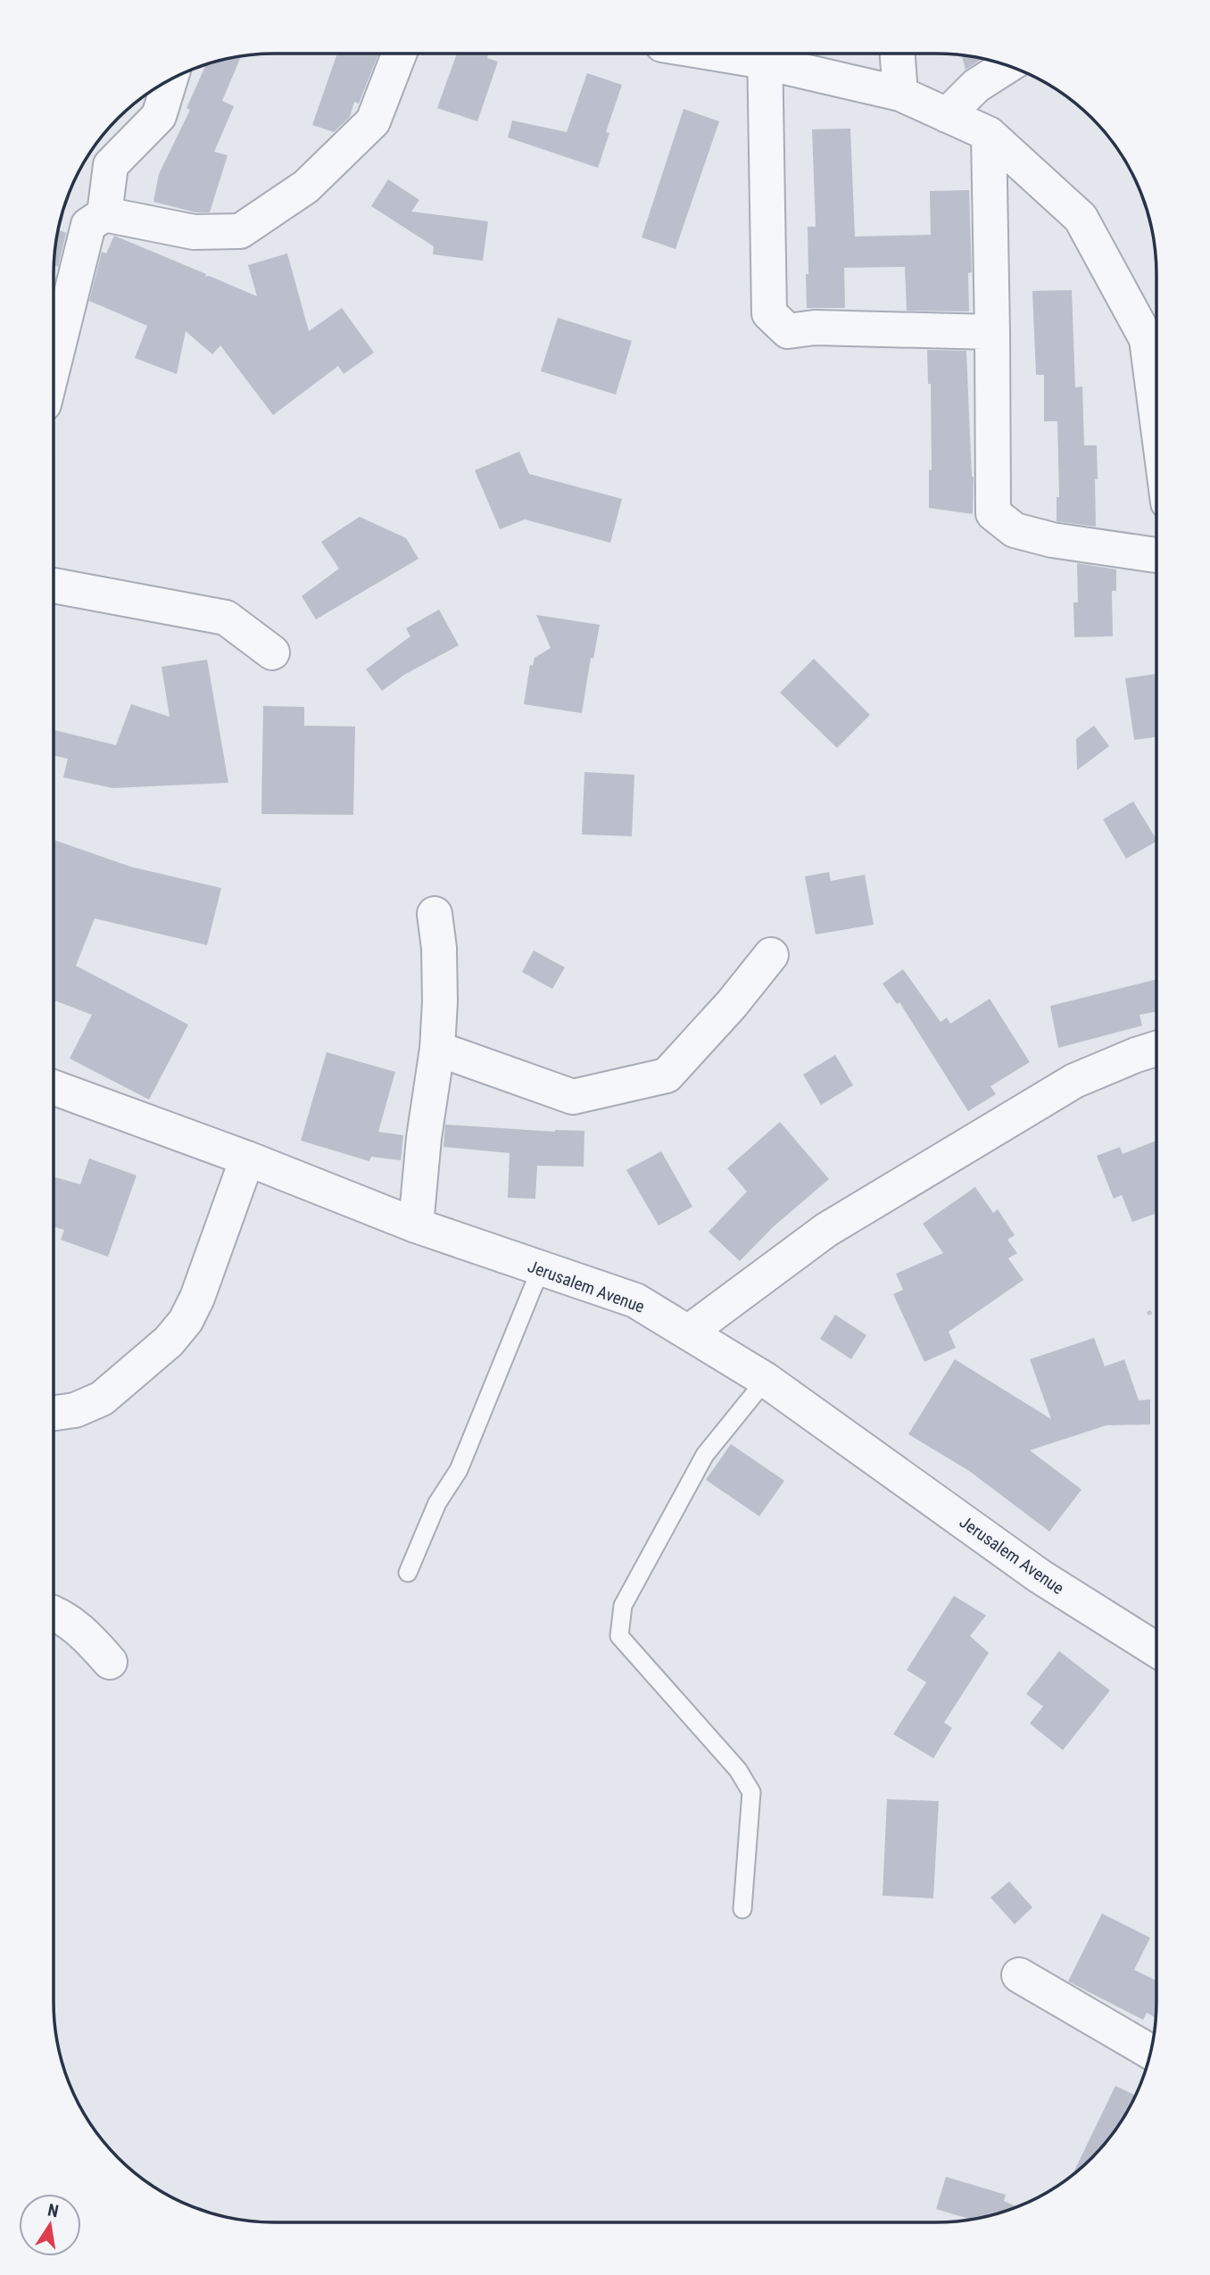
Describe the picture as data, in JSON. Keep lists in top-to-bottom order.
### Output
{
  "streets": {
    "street": ["Jerusalem Avenue"]
  },
  "north": "top"
}
